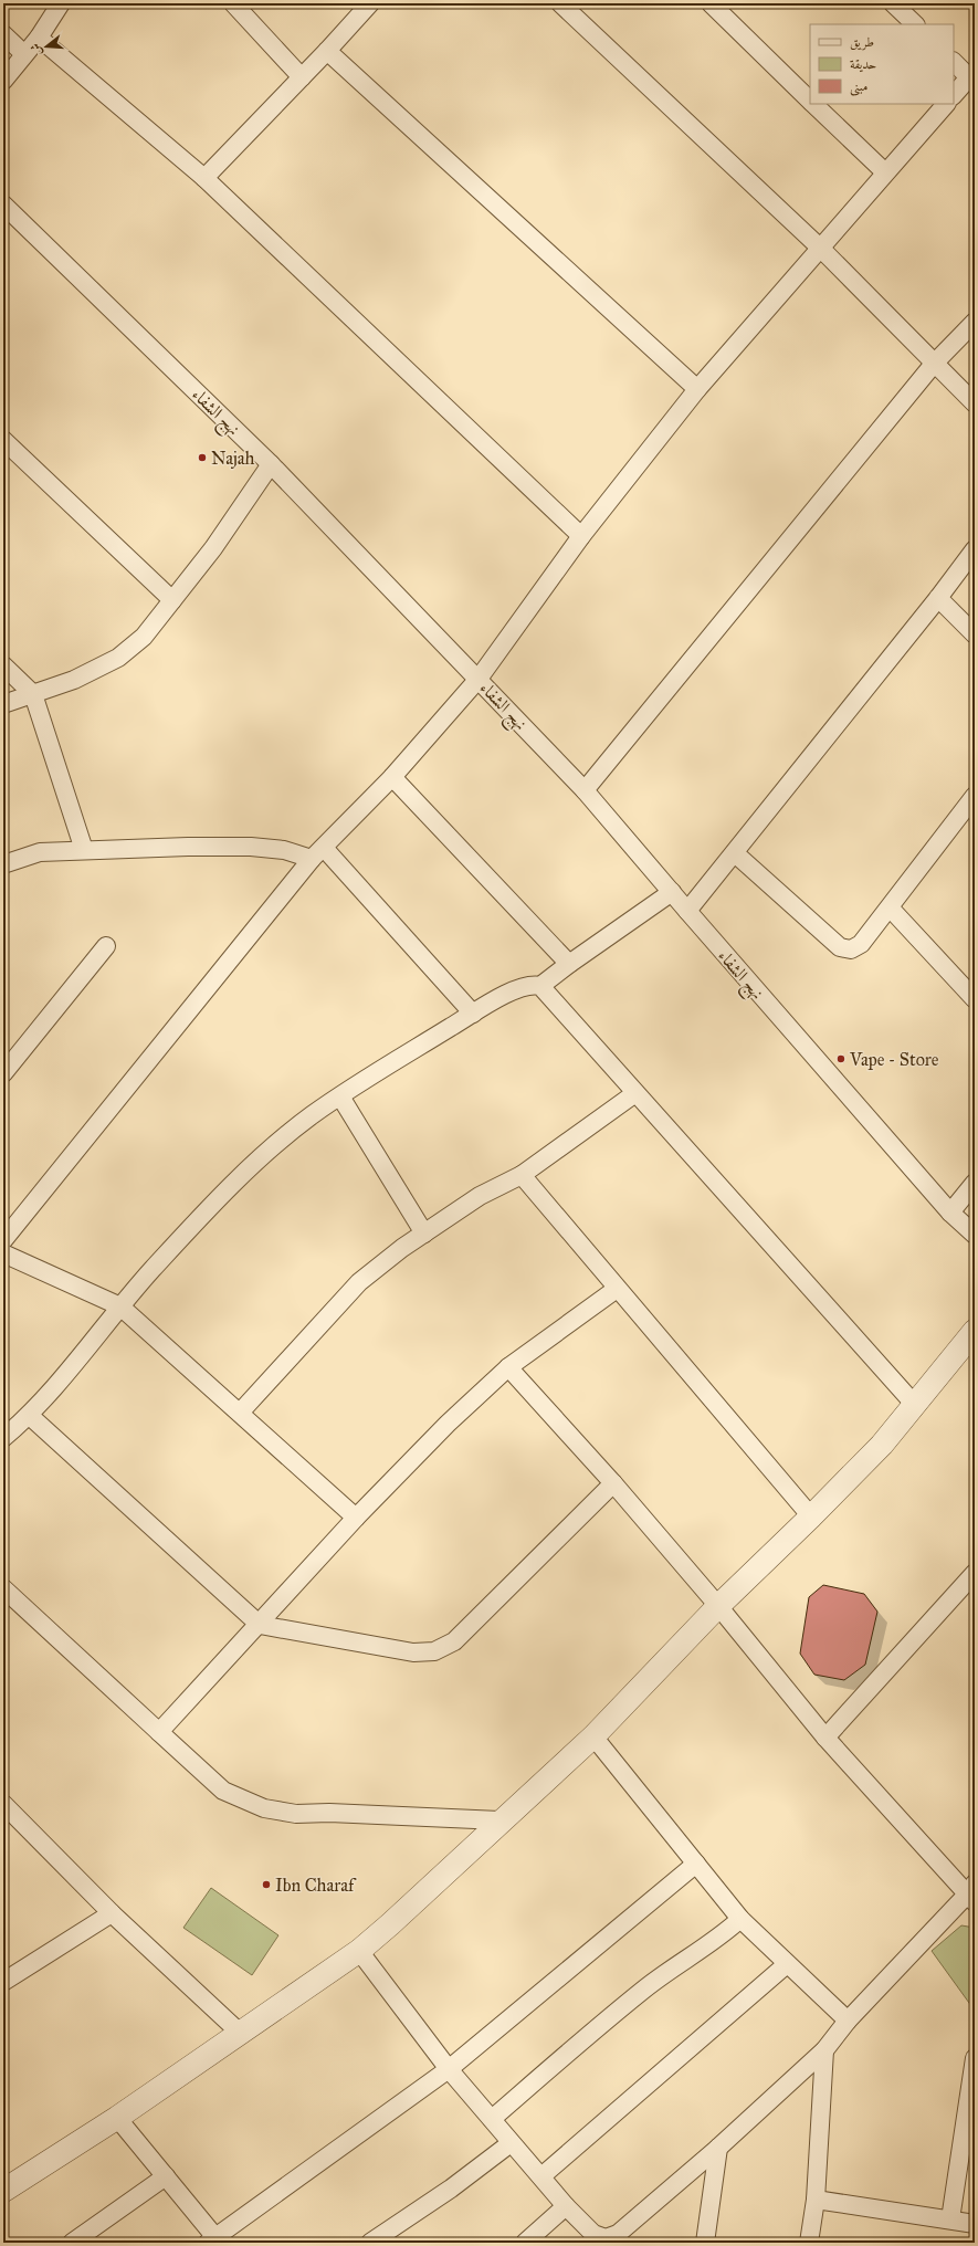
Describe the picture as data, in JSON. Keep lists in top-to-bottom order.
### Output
{
  "streets": {
    "street": ["نهج الشفاء"]
  },
  "places": ["Najah", "Vape - Store", "Ibn Charaf"],
  "legend": ["طريق", "حديقة", "مبنى"],
  "north": "left"
}
